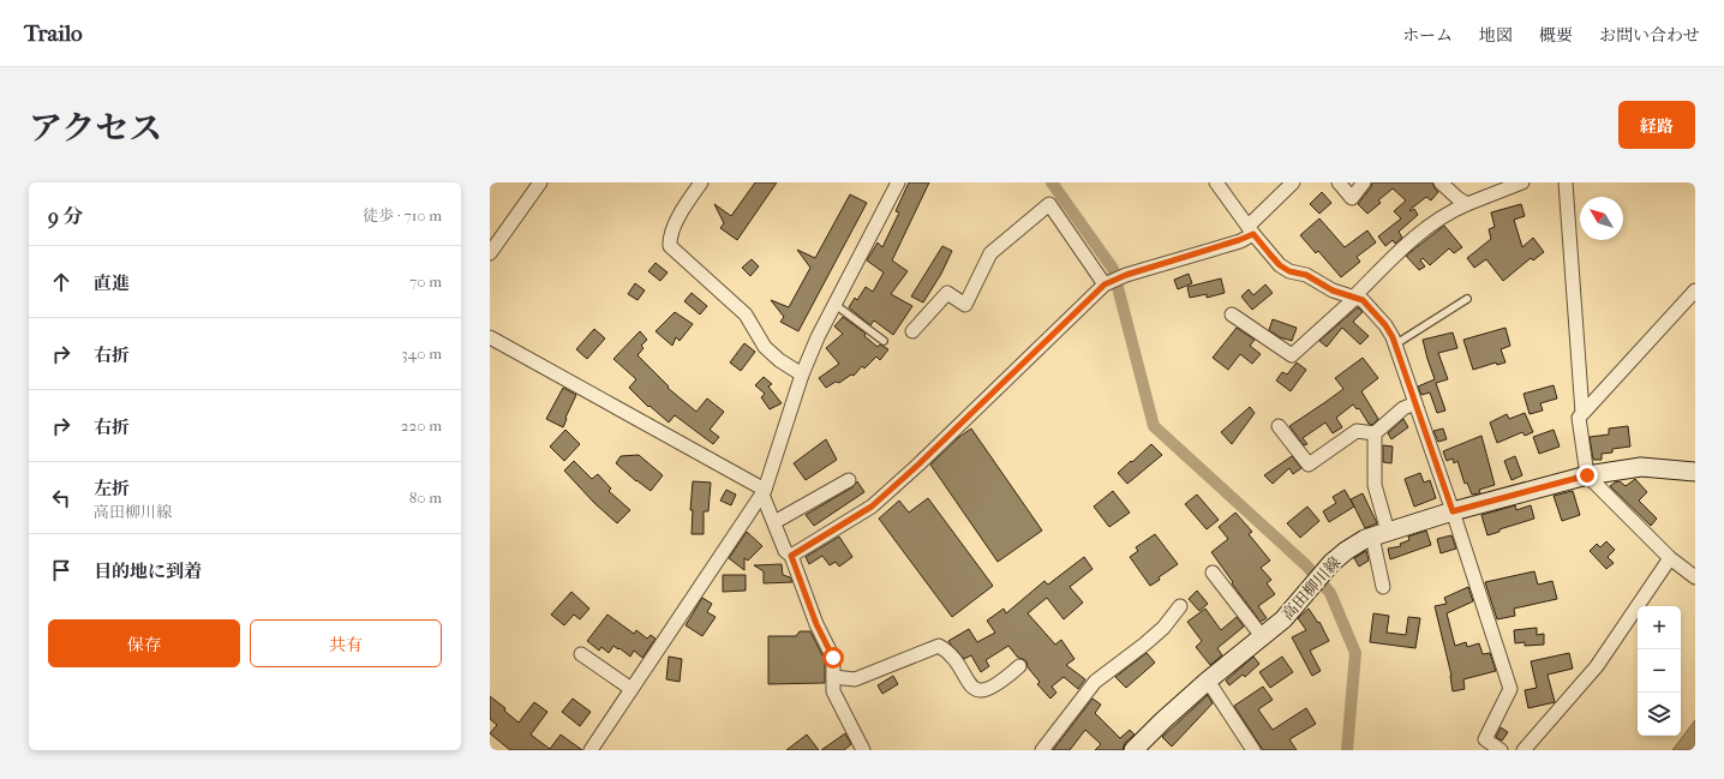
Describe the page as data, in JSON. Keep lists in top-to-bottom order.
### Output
{
  "streets": {
    "main road": ["高田柳川線"]
  },
  "north": "top left",
  "page": {
    "header": "Trailo",
    "nav": [
      "ホーム",
      "地図",
      "概要",
      "お問い合わせ"
    ],
    "title": "アクセス",
    "buttons": [
      "経路",
      ["保存", "共有"]
    ],
    "heading": ["9 分", "徒歩 · 710 m"],
    "list": [
      ["直進", "70 m"],
      ["右折", "340 m"],
      ["右折", "220 m"],
      ["左折", "高田柳川線", "80 m"],
      "目的地に到着"
    ],
    "map_buttons": ["+", "−"]
  }
}
